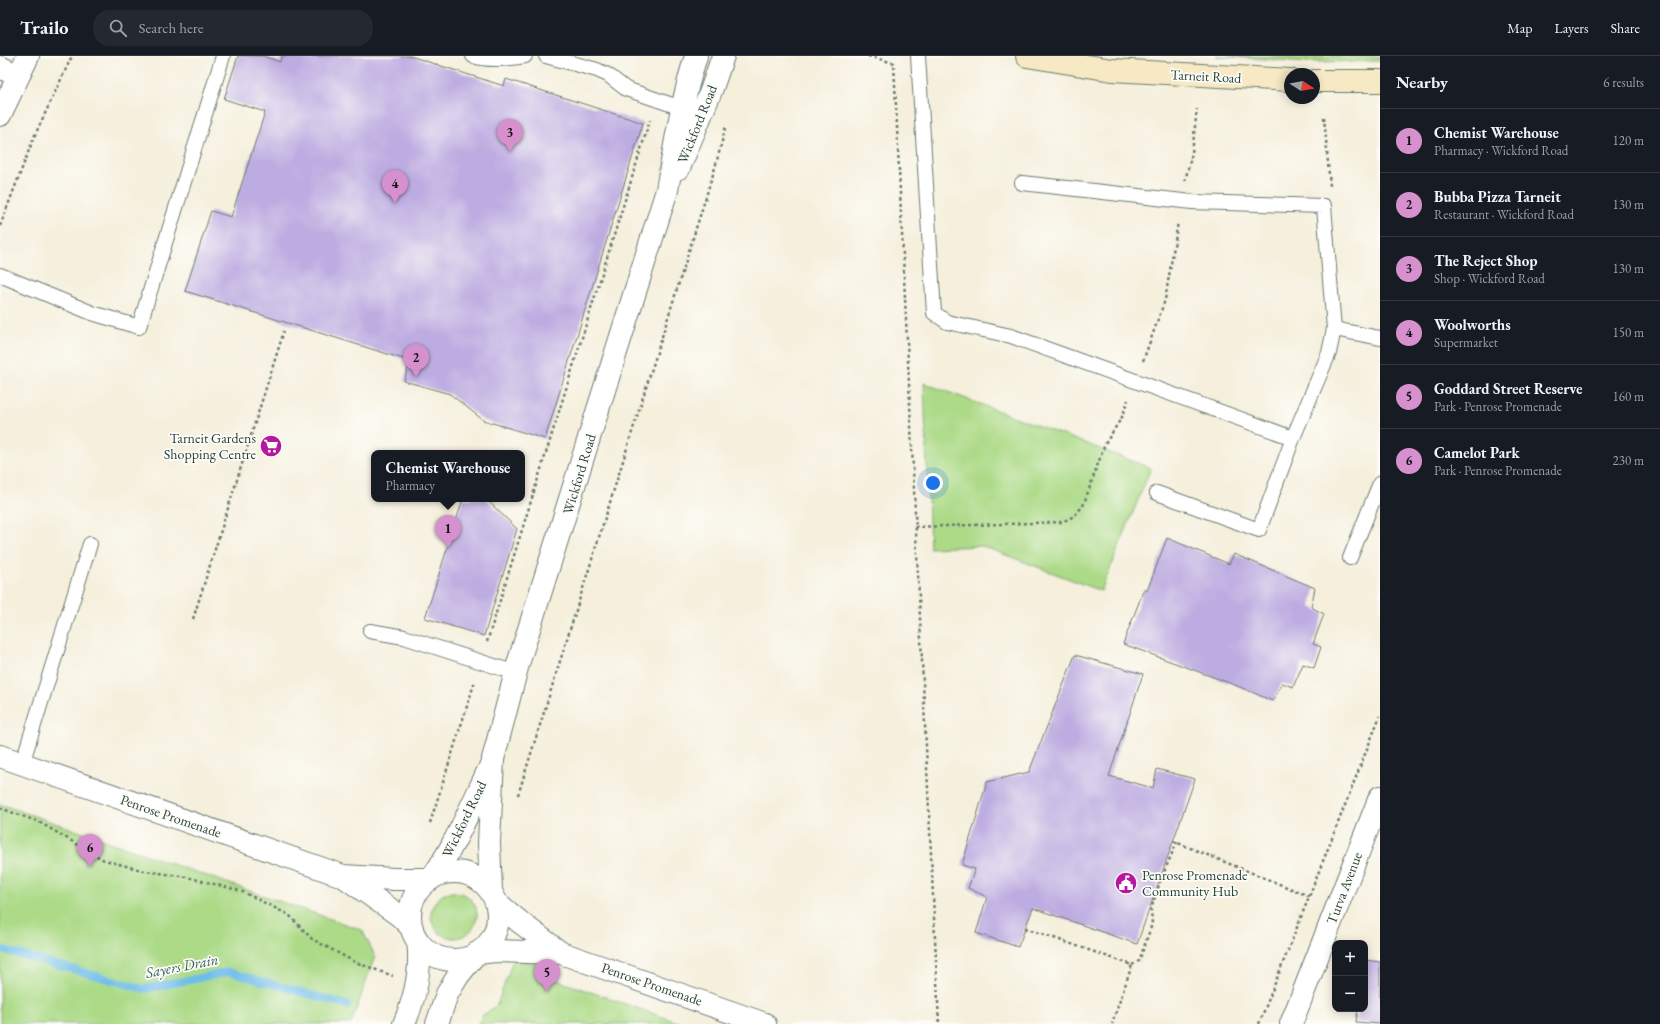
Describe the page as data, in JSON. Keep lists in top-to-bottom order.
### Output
{
  "streets": {
    "main road": ["Tarneit Road"],
    "street": ["Wickford Road", "Penrose Promenade", "Turva Avenue"]
  },
  "crossings": [
    ["Wickford Road", "Penrose Promenade"]
  ],
  "water": ["Sayers Drain"],
  "places": {
    "supermarket": ["Tarneit Gardens Shopping Centre"],
    "public building": ["Penrose Promenade Community Hub"]
  },
  "north": "right",
  "page": {
    "header": "Trailo",
    "search": "Search here",
    "nav": ["Map", "Layers", "Share"],
    "heading": ["Nearby", "6 results"],
    "list": [
      {
        "mark": "1",
        "name": "Chemist Warehouse",
        "note": "Pharmacy · Wickford Road",
        "value": "120 m"
      },
      {
        "mark": "2",
        "name": "Bubba Pizza Tarneit",
        "note": "Restaurant · Wickford Road",
        "value": "130 m"
      },
      {
        "mark": "3",
        "name": "The Reject Shop",
        "note": "Shop · Wickford Road",
        "value": "130 m"
      },
      {
        "mark": "4",
        "name": "Woolworths",
        "note": "Supermarket",
        "value": "150 m"
      },
      {
        "mark": "5",
        "name": "Goddard Street Reserve",
        "note": "Park · Penrose Promenade",
        "value": "160 m"
      },
      {
        "mark": "6",
        "name": "Camelot Park",
        "note": "Park · Penrose Promenade",
        "value": "230 m"
      }
    ],
    "pins": [
      "3",
      "4",
      "2",
      "1",
      "6",
      "5"
    ],
    "popup": ["Chemist Warehouse", "Pharmacy"],
    "map_buttons": ["+", "−"]
  }
}
